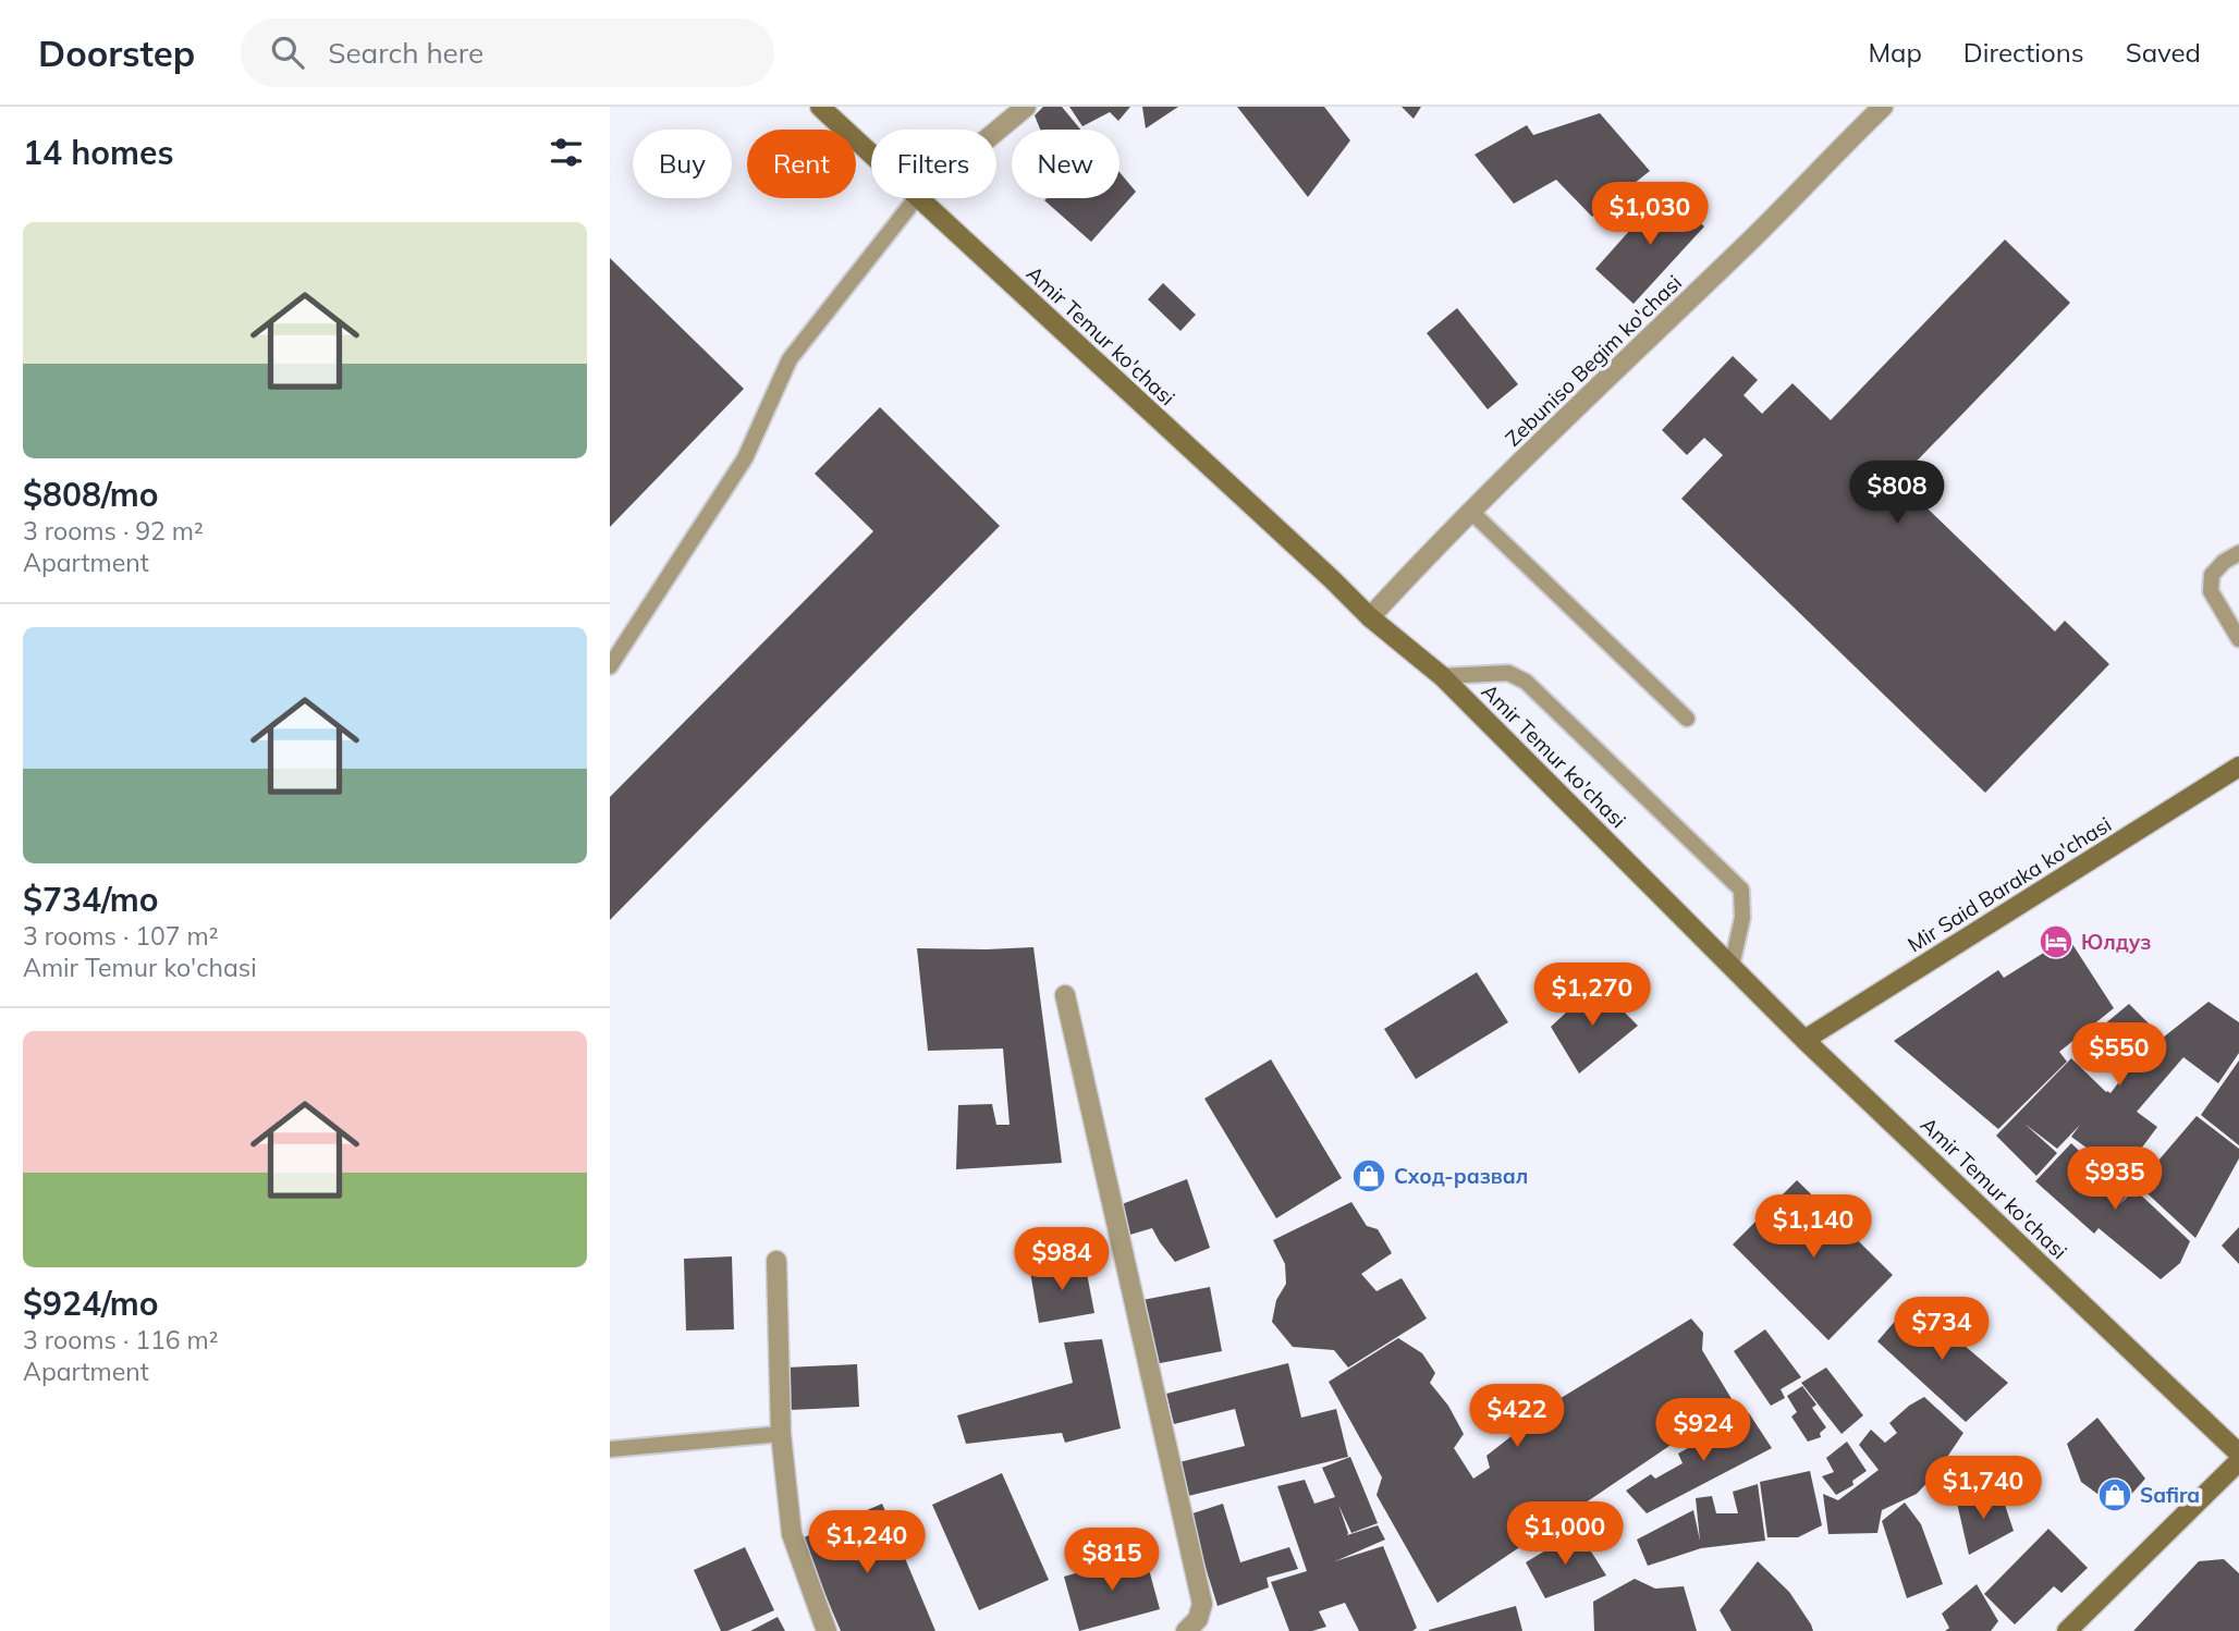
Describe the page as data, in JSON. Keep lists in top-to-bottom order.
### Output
{
  "streets": {
    "main road": ["Amir Temur ko'chasi", "Mir Said Baraka ko'chasi"],
    "street": ["Zebuniso Begim ko'chasi"]
  },
  "crossings": [
    ["Amir Temur ko'chasi", "Zebuniso Begim ko'chasi"],
    ["Amir Temur ko'chasi", "Mir Said Baraka ko'chasi"]
  ],
  "places": {
    "hotel": ["Юлдуз"],
    "shop": ["Сход-развал", "Safira"]
  },
  "page": {
    "header": "Doorstep",
    "search": "Search here",
    "nav": ["Map", "Directions", "Saved"],
    "heading": "14 homes",
    "chip": [
      "Buy",
      "Rent",
      "Filters",
      "New"
    ],
    "price": [
      "$1,030",
      "$808",
      "$1,270",
      "$550",
      "$935",
      "$1,140",
      "$984",
      "$734",
      "$422",
      "$924",
      "$1,740",
      "$1,000",
      "$1,240",
      "$815"
    ],
    "list": [
      {
        "name": "$808/mo",
        "note": "3 rooms · 92 m² · Apartment"
      },
      {
        "name": "$734/mo",
        "note": "3 rooms · 107 m² · Amir Temur ko'chasi"
      },
      {
        "name": "$924/mo",
        "note": "3 rooms · 116 m² · Apartment"
      }
    ]
  }
}
